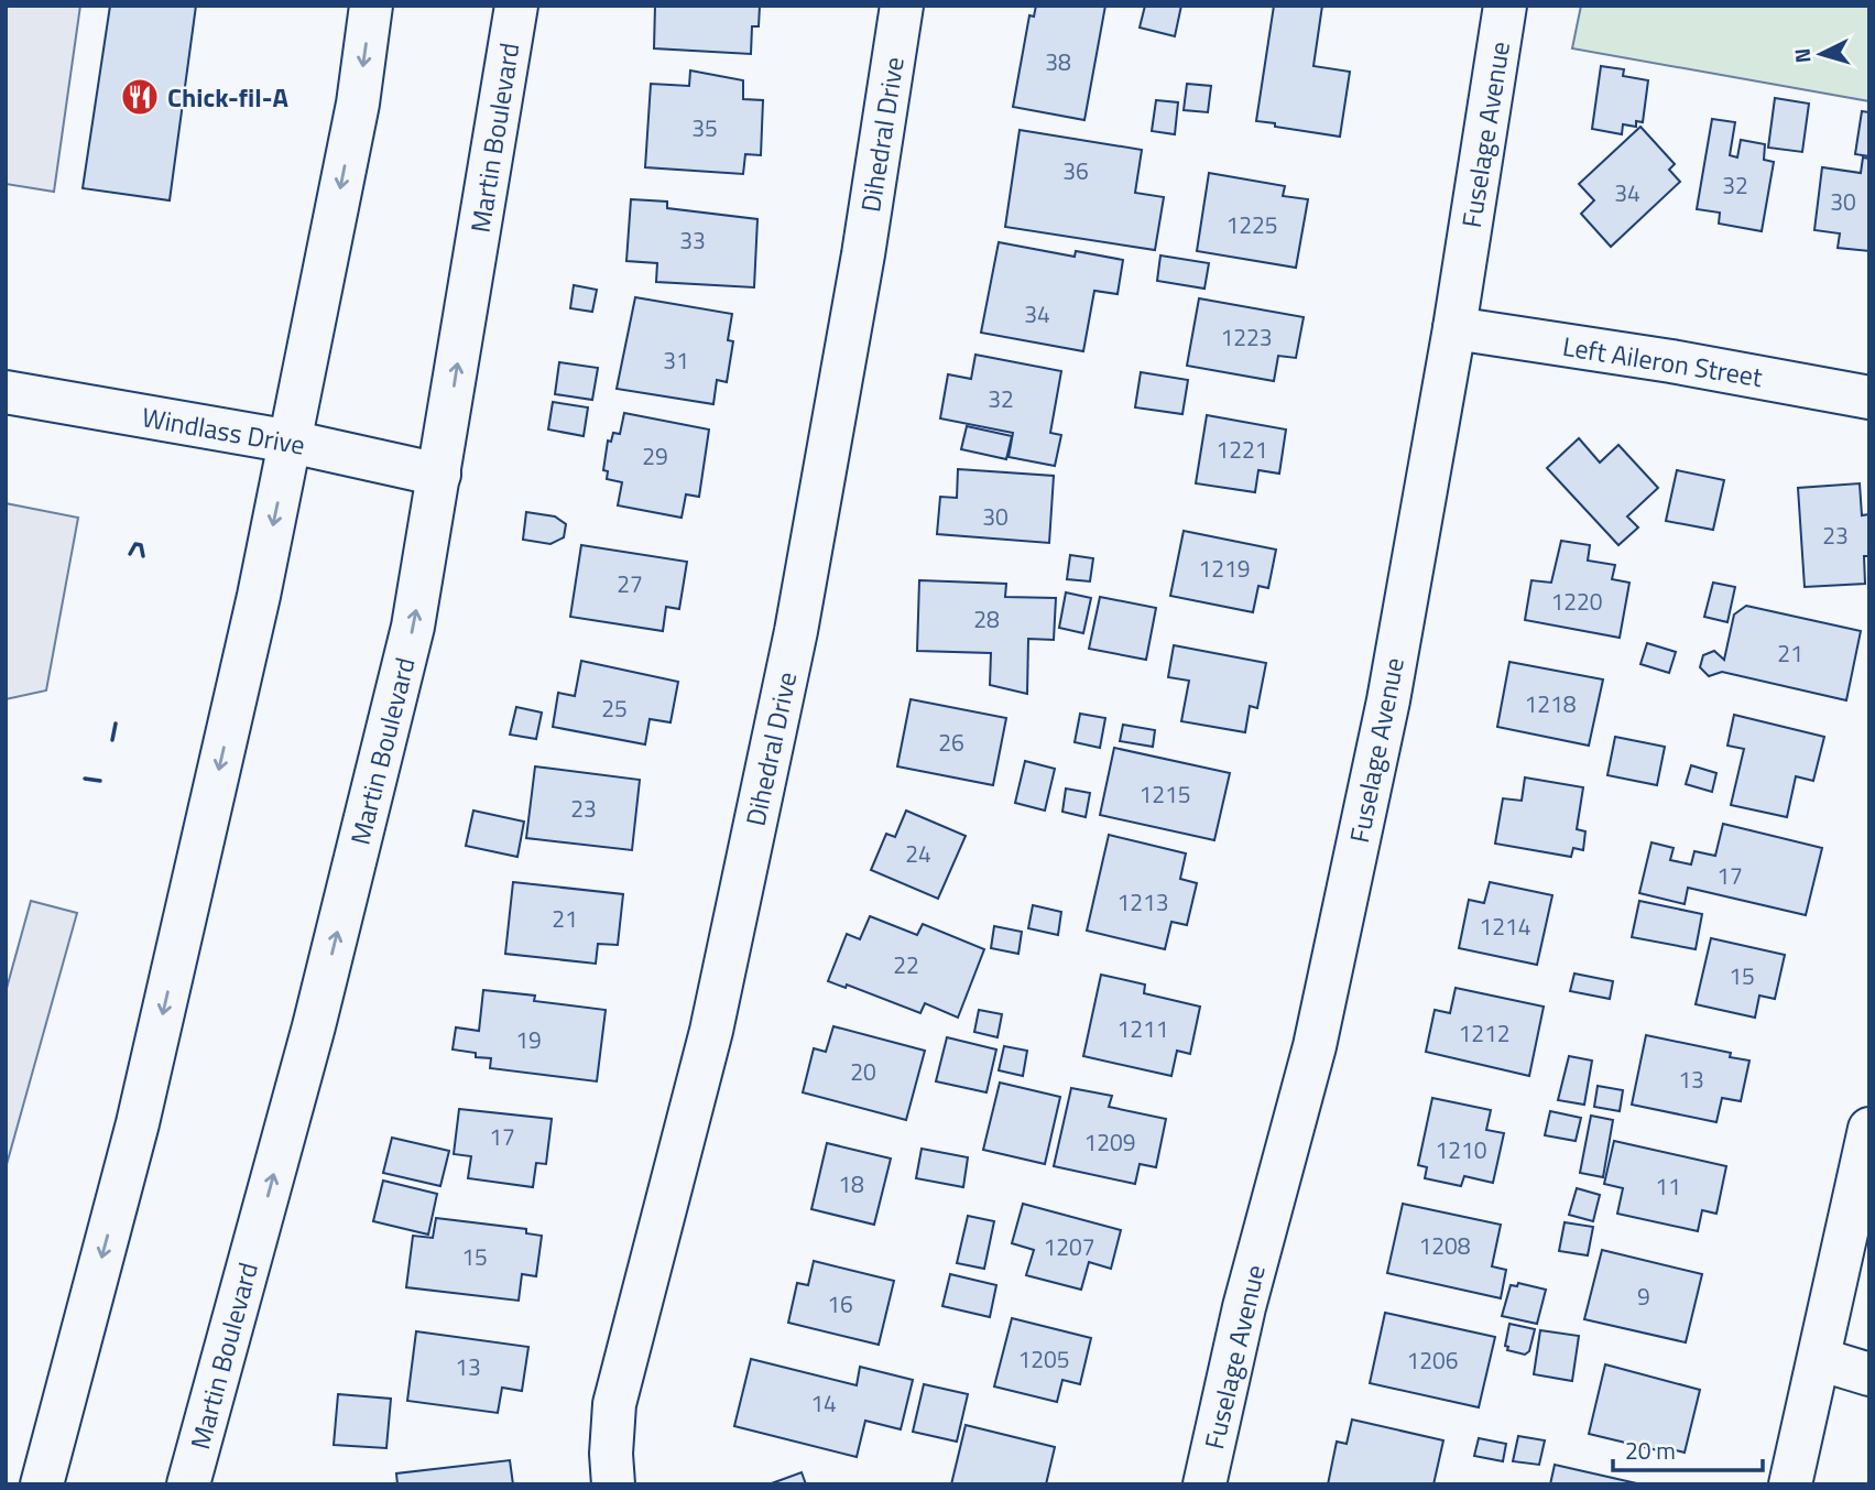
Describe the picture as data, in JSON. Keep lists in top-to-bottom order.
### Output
{
  "streets": {
    "street": [
      "Dihedral Drive",
      "Fuselage Avenue",
      "Martin Boulevard",
      "Left Aileron Street",
      "Windlass Drive"
    ]
  },
  "crossings": [
    ["Fuselage Avenue", "Left Aileron Street"],
    ["Martin Boulevard", "Windlass Drive"]
  ],
  "places": {
    "restaurant": ["Chick-fil-A"]
  },
  "house_numbers": [
    "38",
    "35",
    "36",
    "32",
    "34",
    "30",
    "1225",
    "33",
    "34",
    "1223",
    "31",
    "32",
    "1221",
    "29",
    "30",
    "23",
    "1219",
    "27",
    "1220",
    "28",
    "21",
    "1218",
    "25",
    "26",
    "1215",
    "23",
    "24",
    "17",
    "1213",
    "21",
    "1214",
    "22",
    "15",
    "1211",
    "1212",
    "19",
    "20",
    "13",
    "17",
    "1209",
    "1210",
    "18",
    "11",
    "1208",
    "1207",
    "15",
    "9",
    "16",
    "1205",
    "1206",
    "13",
    "14"
  ],
  "scale_bar": "20 m",
  "north": "left"
}
